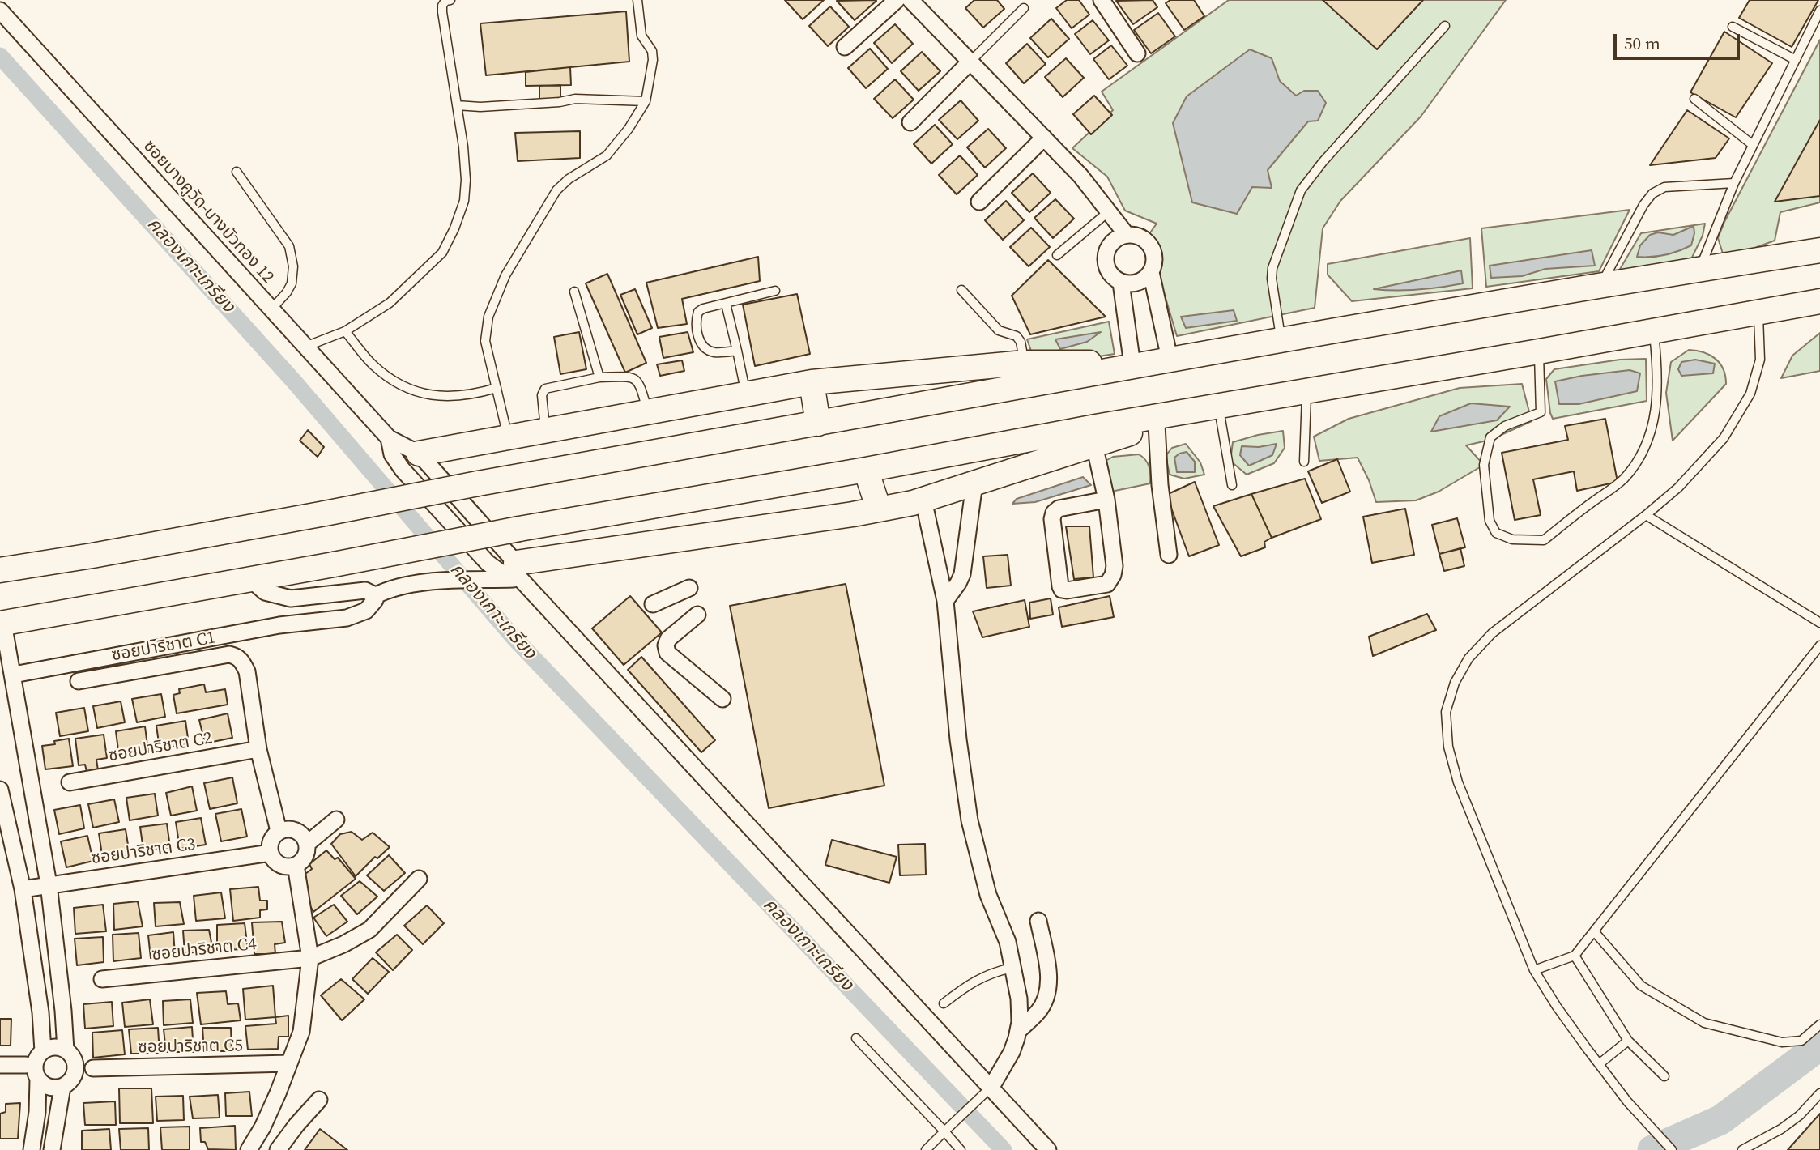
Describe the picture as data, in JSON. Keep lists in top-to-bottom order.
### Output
{
  "streets": {
    "street": [
      "ซอยบางคูวัด-บางบัวทอง 12",
      "ซอยปาริชาต C1",
      "ซอยปาริชาต C2",
      "ซอยปาริชาต C3",
      "ซอยปาริชาต C4",
      "ซอยปาริชาต C5"
    ]
  },
  "crossings": [
    ["ซอยปาริชาต C1", "ซอยปาริชาต C2"]
  ],
  "water": ["คลองเกาะเกรียง"],
  "scale_bar": "50 m"
}
